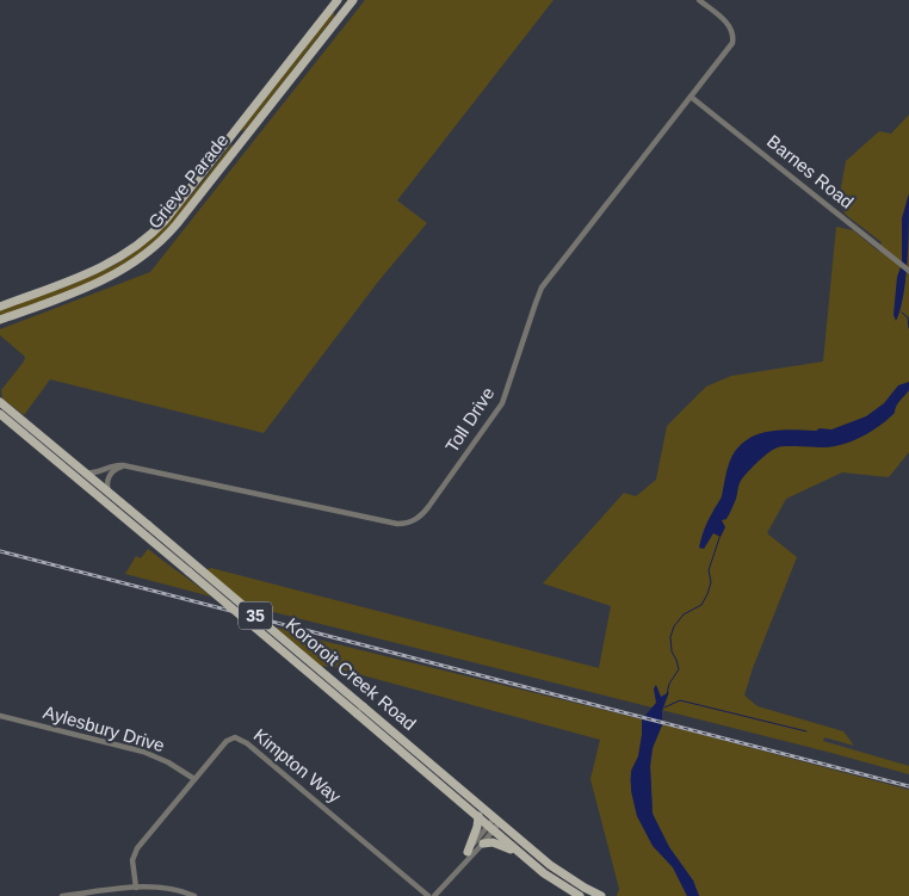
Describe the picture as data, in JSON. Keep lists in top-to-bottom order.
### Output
{
  "streets": {
    "main road": ["Grieve Parade", "35", "Kororoit Creek Road"],
    "street": [
      "Barnes Road",
      "Toll Drive",
      "Aylesbury Drive",
      "Kimpton Way"
    ]
  },
  "crossings": [
    ["Barnes Road", "Toll Drive"],
    ["Toll Drive", "Kororoit Creek Road"],
    ["Aylesbury Drive", "Kimpton Way"]
  ]
}
